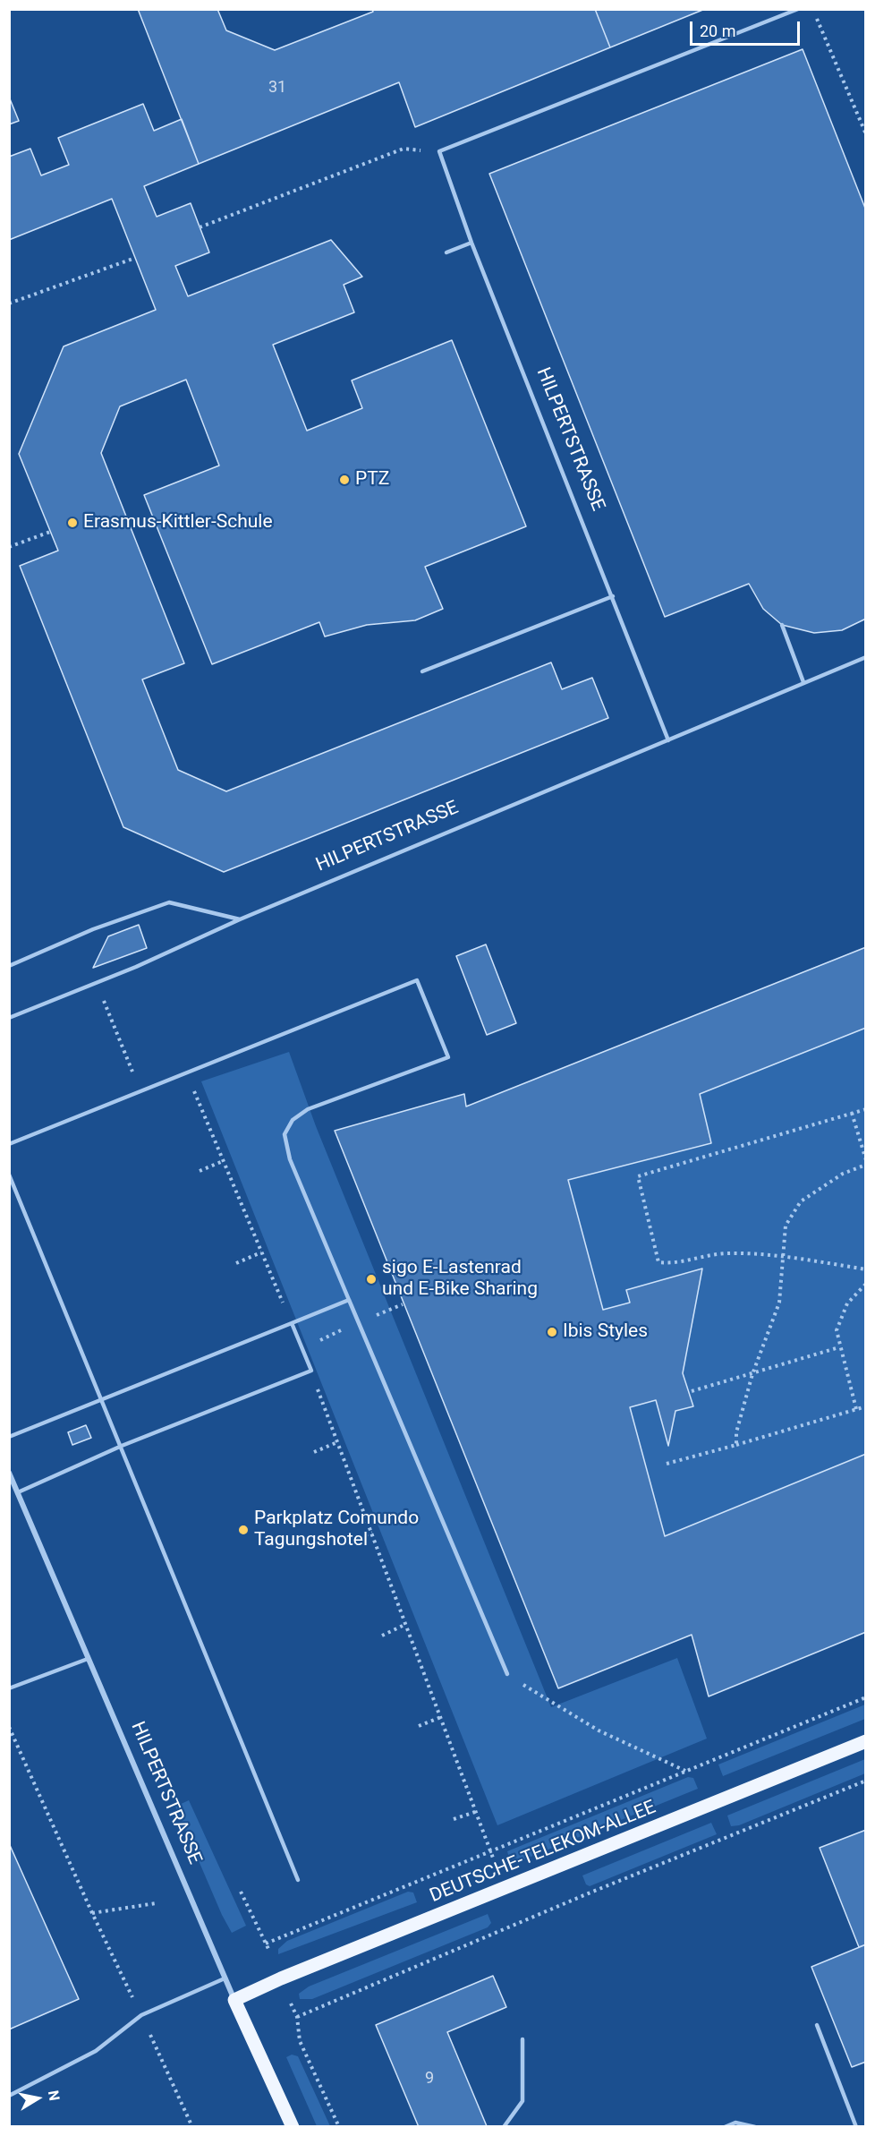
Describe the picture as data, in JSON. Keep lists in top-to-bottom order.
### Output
{
  "streets": {
    "main road": ["HILPERTSTRASSE", "DEUTSCHE-TELEKOM-ALLEE"]
  },
  "crossings": [
    ["HILPERTSTRASSE", "DEUTSCHE-TELEKOM-ALLEE"]
  ],
  "places": [
    "PTZ",
    "Erasmus-Kittler-Schule",
    "sigo E-Lastenrad und E-Bike Sharing",
    "Ibis Styles",
    "Parkplatz Comundo Tagungshotel"
  ],
  "house_numbers": ["31", "9"],
  "scale_bar": "20 m",
  "north": "right"
}
